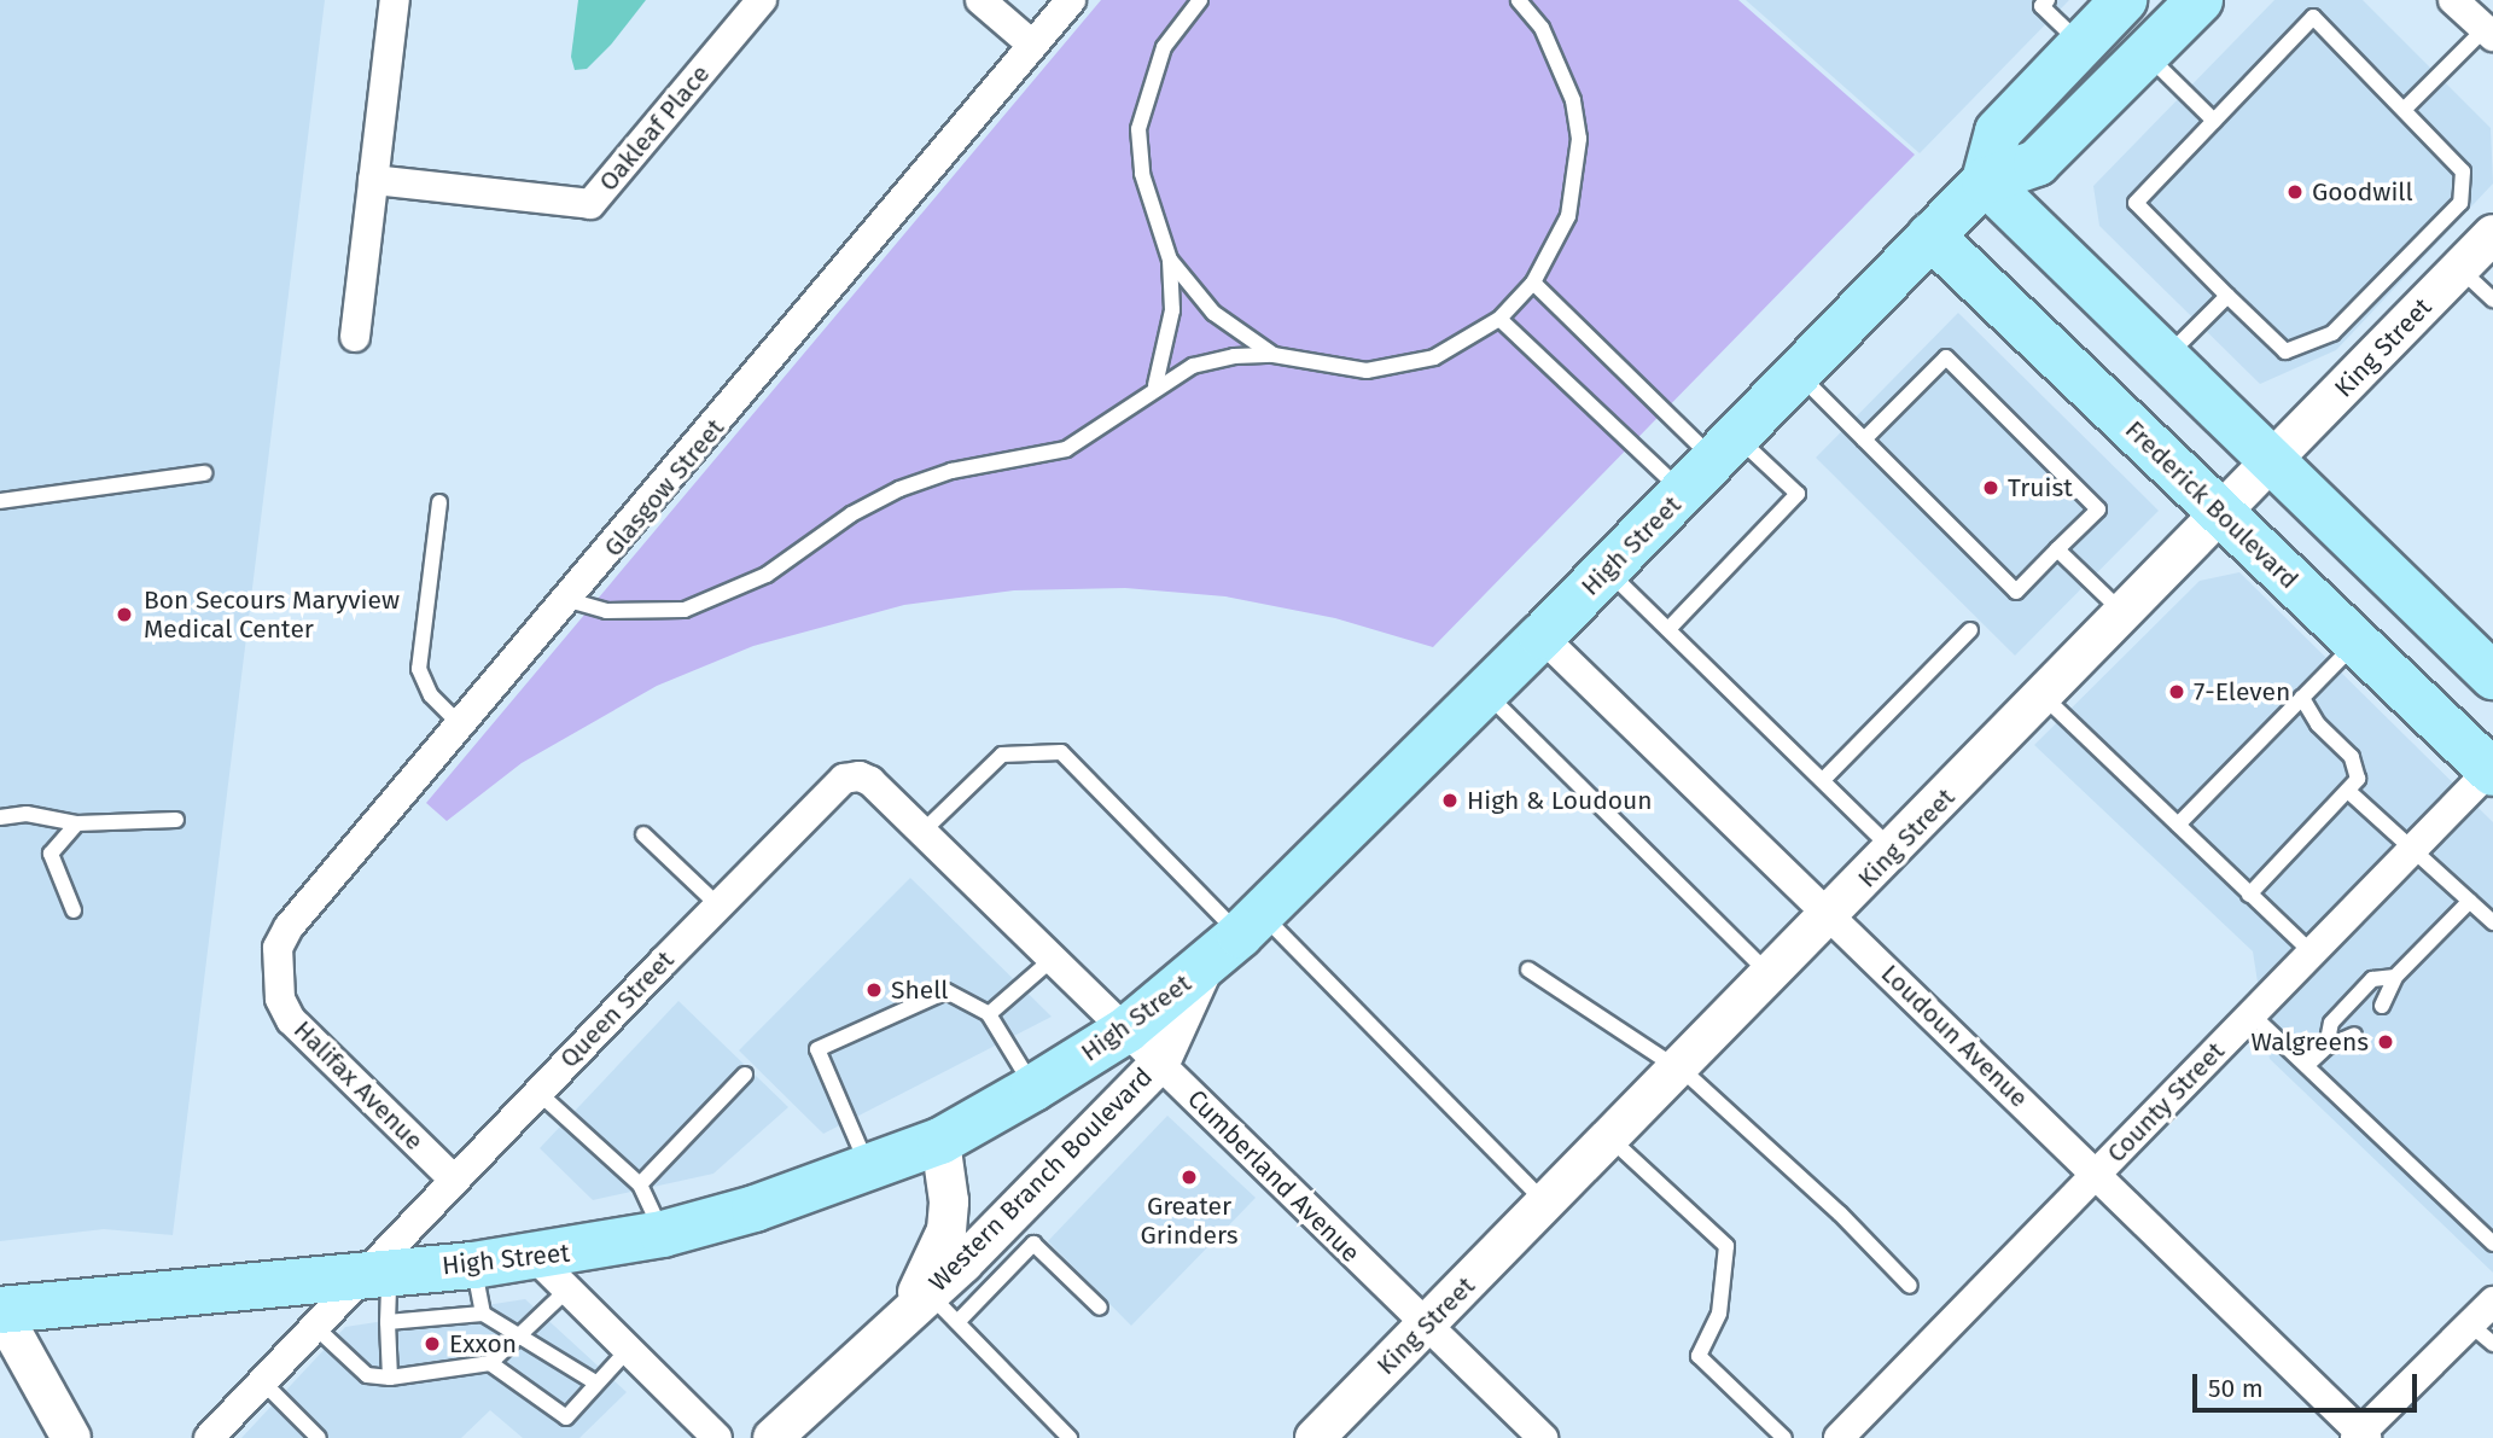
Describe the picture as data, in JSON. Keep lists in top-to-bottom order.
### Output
{
  "streets": {
    "main road": ["Frederick Boulevard", "High Street"],
    "street": [
      "Oakleaf Place",
      "King Street",
      "Glasgow Street",
      "Queen Street",
      "Loudoun Avenue",
      "Halifax Avenue",
      "County Street",
      "Cumberland Avenue",
      "Western Branch Boulevard"
    ]
  },
  "crossings": [
    ["King Street", "Frederick Boulevard"],
    ["King Street", "Loudoun Avenue"],
    ["King Street", "Cumberland Avenue"],
    ["Glasgow Street", "Halifax Avenue"],
    ["Frederick Boulevard", "High Street"],
    ["Frederick Boulevard", "County Street"],
    ["High Street", "Queen Street"],
    ["High Street", "Loudoun Avenue"],
    ["High Street", "Cumberland Avenue"],
    ["High Street", "Western Branch Boulevard"],
    ["Queen Street", "Halifax Avenue"],
    ["Queen Street", "Cumberland Avenue"],
    ["Loudoun Avenue", "County Street"],
    ["Cumberland Avenue", "Western Branch Boulevard"]
  ],
  "places": [
    "Goodwill",
    "Truist",
    "Bon Secours Maryview Medical Center",
    "7-Eleven",
    "High & Loudoun",
    "Shell",
    "Walgreens",
    "Greater Grinders",
    "Exxon"
  ],
  "scale_bar": "50 m"
}
